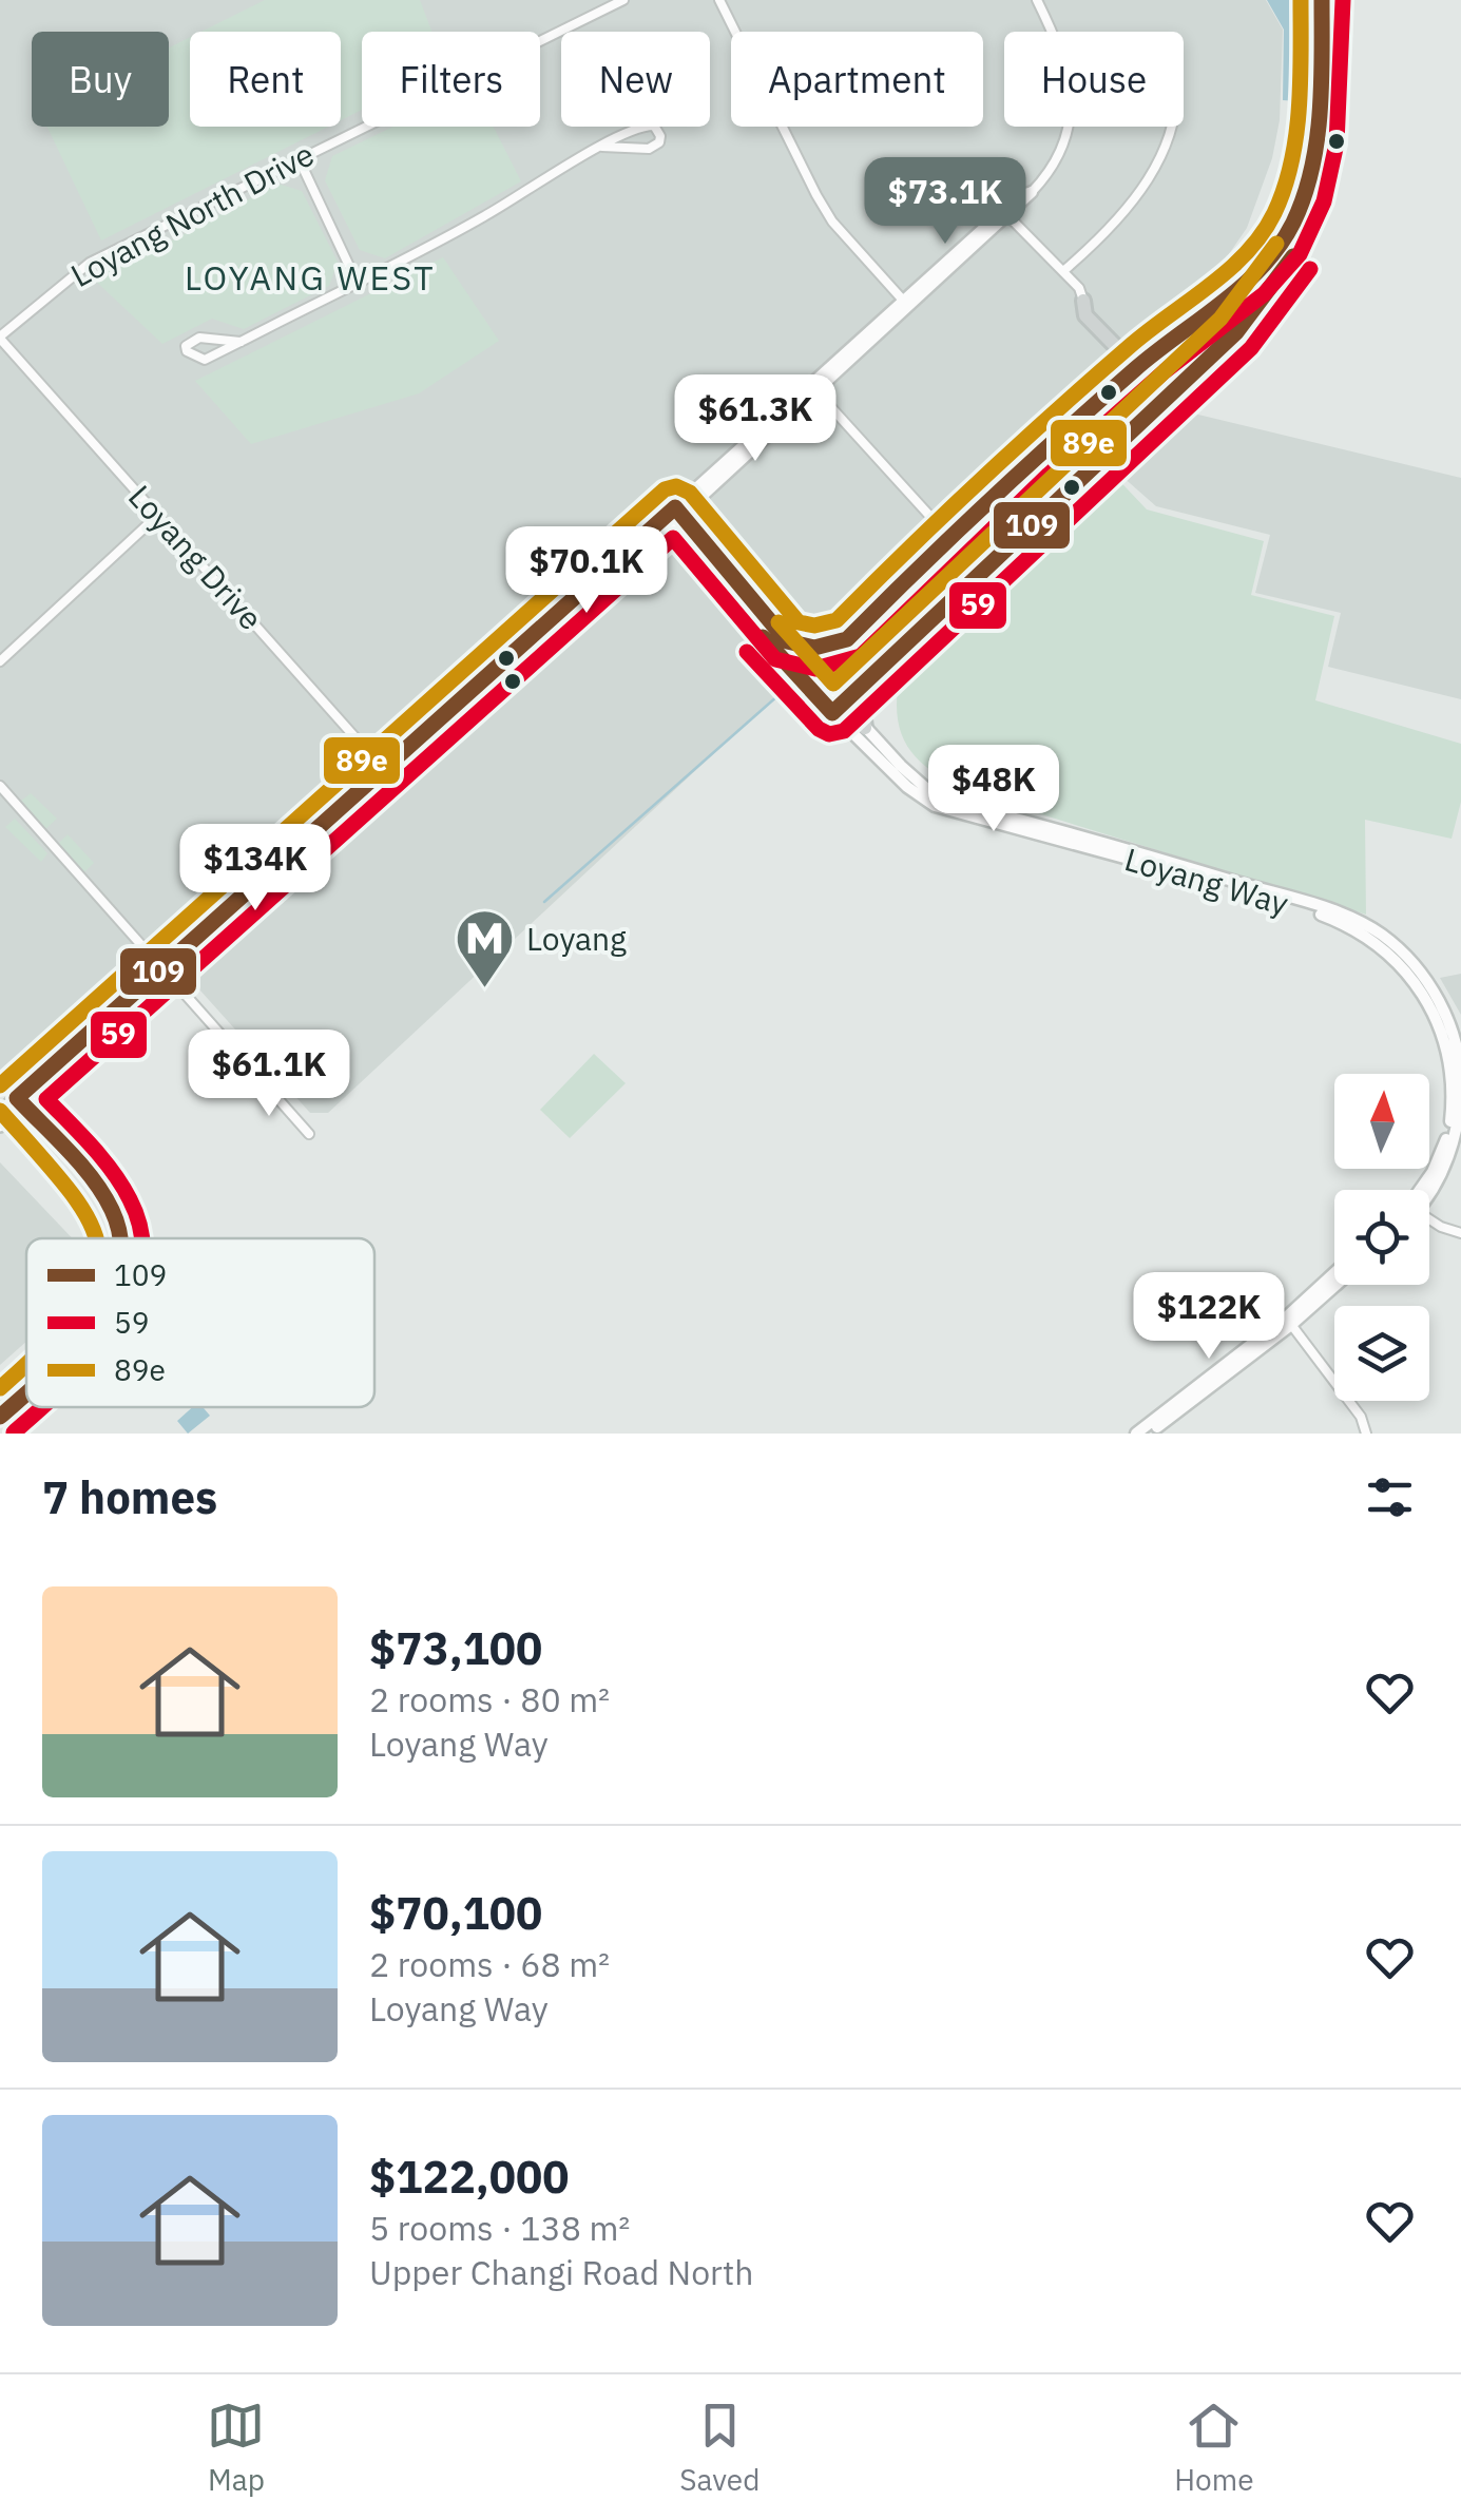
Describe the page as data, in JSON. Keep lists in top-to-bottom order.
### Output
{
  "streets": {
    "main road": ["Loyang Way"],
    "street": ["Loyang North Drive", "Loyang Drive"]
  },
  "crossings": [
    ["Loyang North Drive", "Loyang Drive"]
  ],
  "districts": ["LOYANG WEST"],
  "places": {
    "metro station": ["Loyang"]
  },
  "lines": ["transit line 109", "transit line 59", "transit line 89e"],
  "legend": ["109", "59", "89e"],
  "north": "top",
  "page": {
    "chip": [
      "Buy",
      "Rent",
      "Filters",
      "New",
      "Apartment",
      "House"
    ],
    "price": [
      "$73.1K",
      "$61.3K",
      "$70.1K",
      "$48K",
      "$134K",
      "$61.1K",
      "$122K"
    ],
    "heading": "7 homes",
    "list": [
      {
        "name": "$73,100",
        "note": "2 rooms · 80 m² · Loyang Way"
      },
      {
        "name": "$70,100",
        "note": "2 rooms · 68 m² · Loyang Way"
      },
      {
        "name": "$122,000",
        "note": "5 rooms · 138 m² · Upper Changi Road North"
      }
    ],
    "tabs": ["Map", "Saved", "Home"]
  }
}
